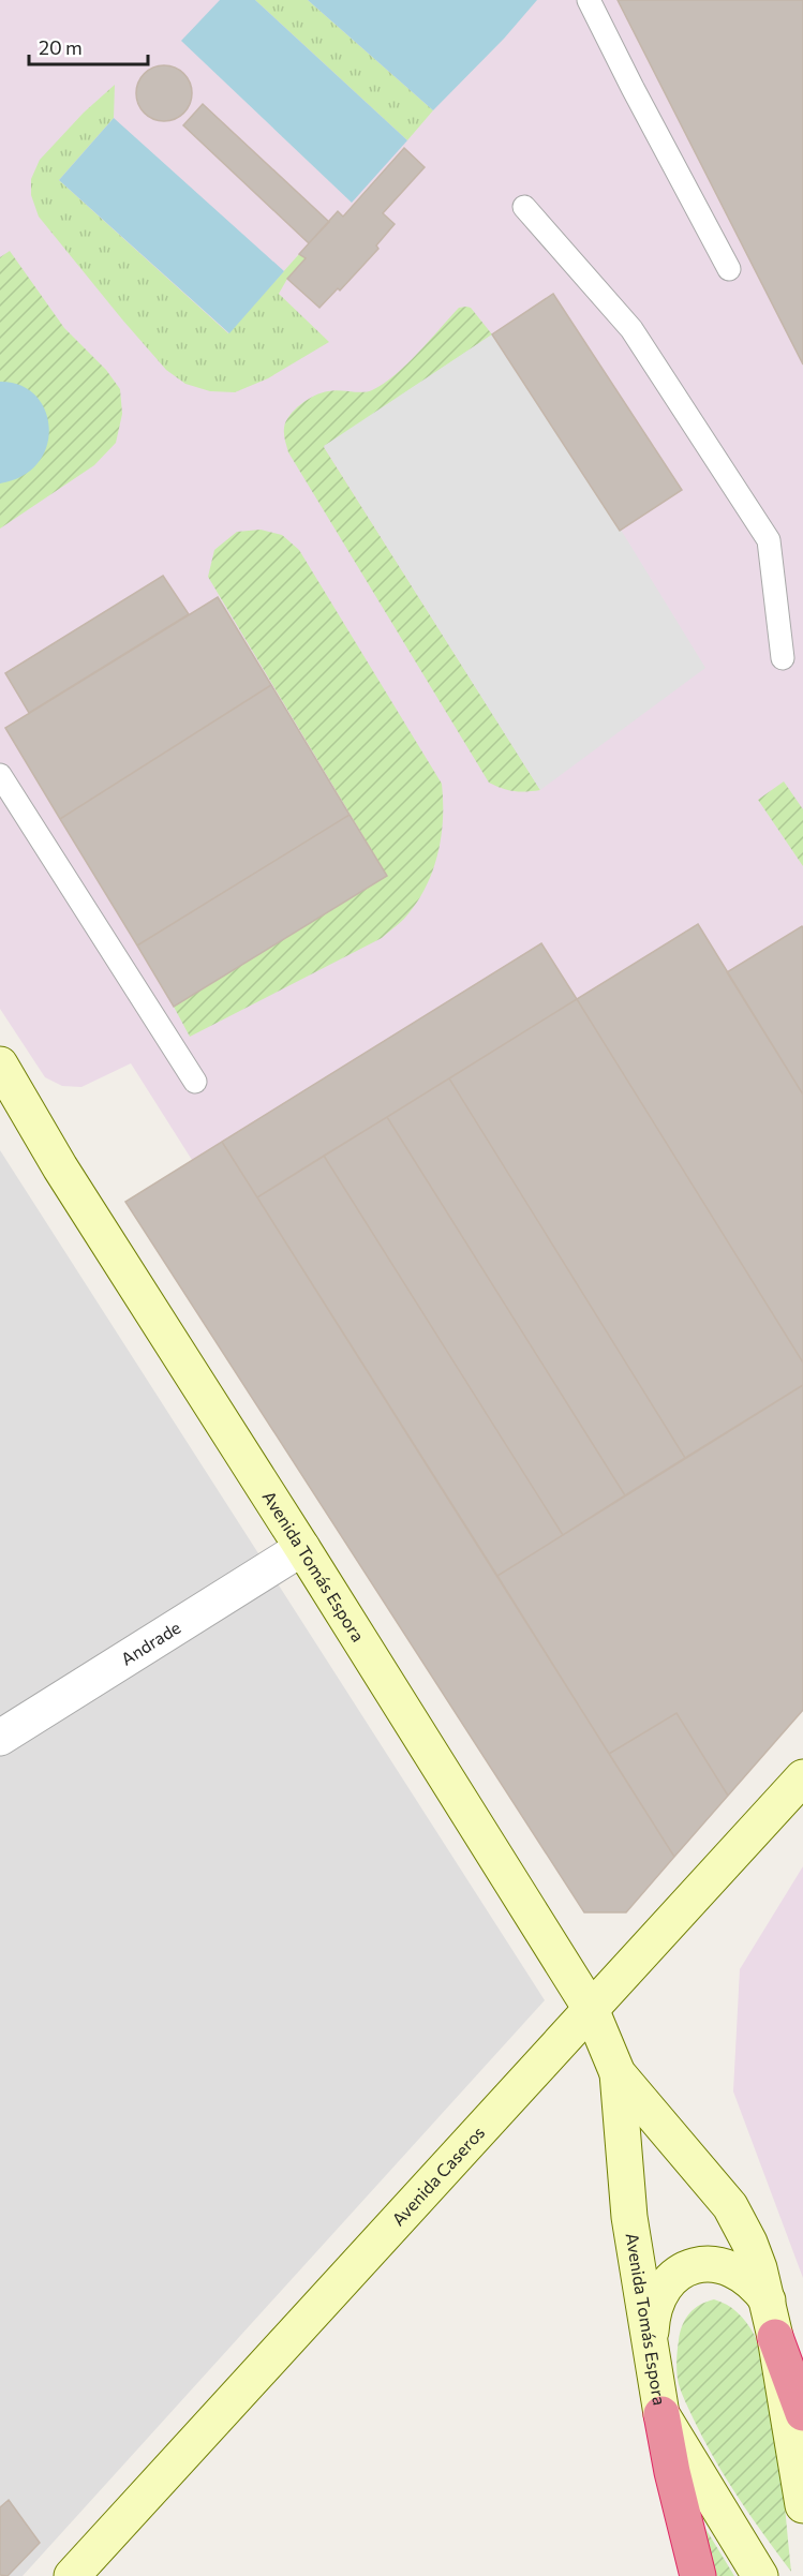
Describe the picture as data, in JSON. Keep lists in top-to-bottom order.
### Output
{
  "streets": {
    "main road": ["Avenida Tomás Espora", "Avenida Caseros"],
    "street": ["Andrade"]
  },
  "crossings": [
    ["Avenida Tomás Espora", "Andrade"],
    ["Avenida Tomás Espora", "Avenida Caseros"]
  ],
  "scale_bar": "20 m"
}
